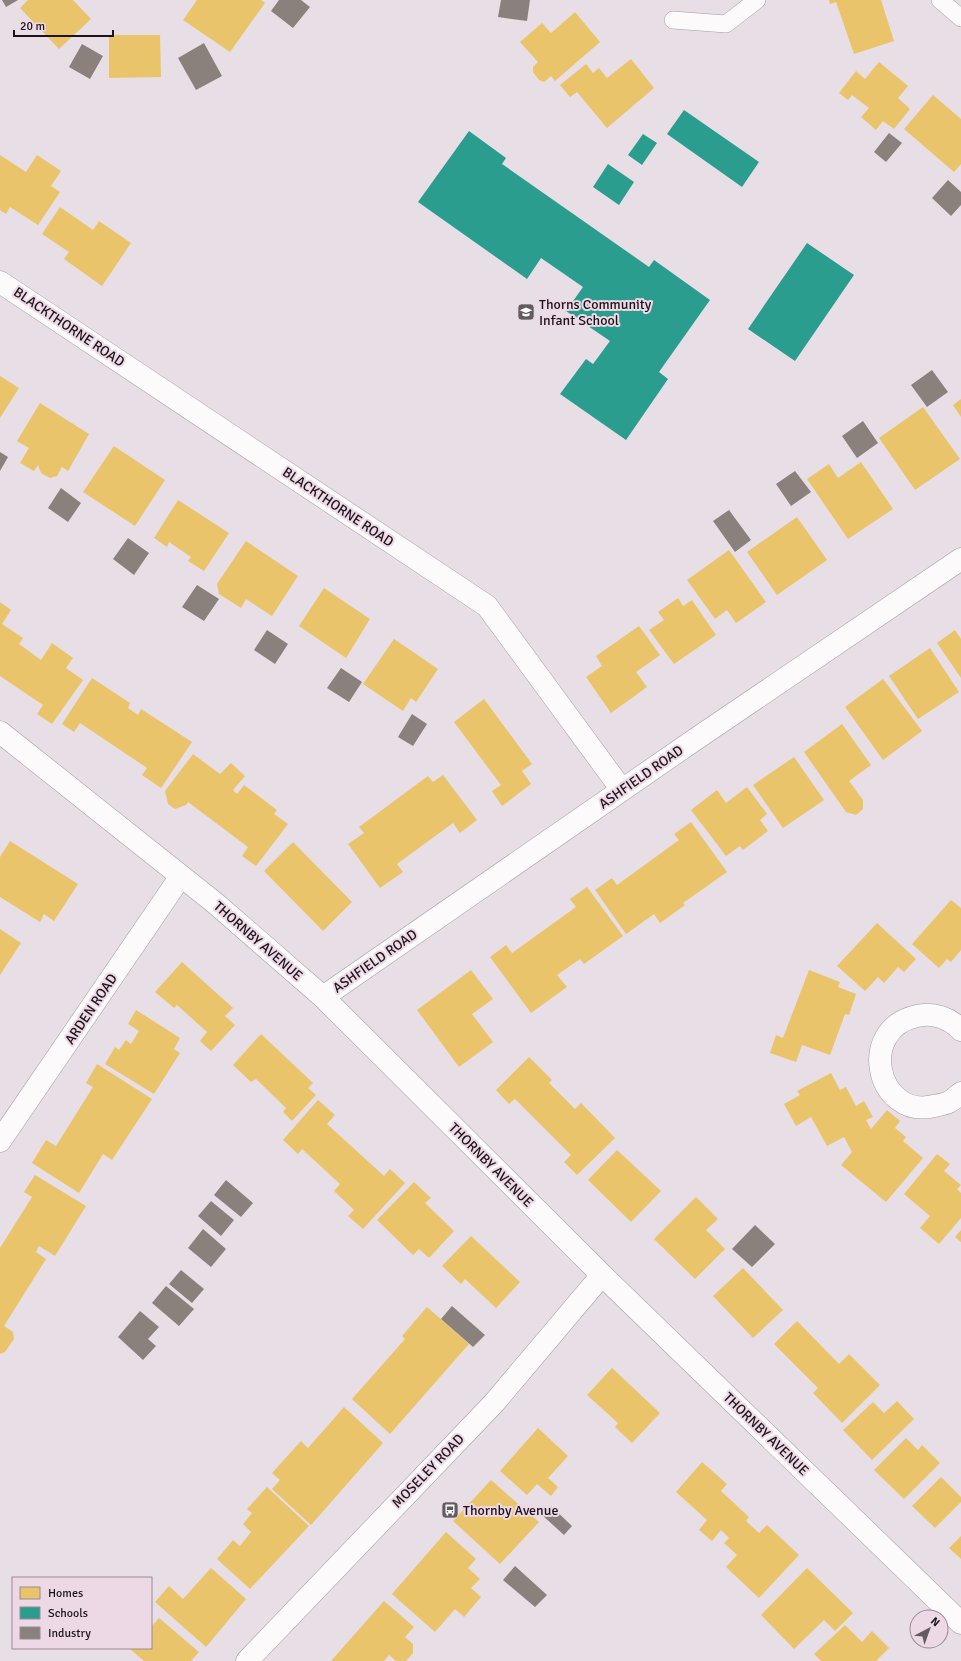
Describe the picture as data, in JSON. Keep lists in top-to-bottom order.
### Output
{
  "streets": {
    "street": [
      "BLACKTHORNE ROAD",
      "ASHFIELD ROAD",
      "THORNBY AVENUE",
      "ARDEN ROAD",
      "MOSELEY ROAD"
    ]
  },
  "crossings": [
    ["BLACKTHORNE ROAD", "ASHFIELD ROAD"],
    ["ASHFIELD ROAD", "THORNBY AVENUE"],
    ["THORNBY AVENUE", "ARDEN ROAD"],
    ["THORNBY AVENUE", "MOSELEY ROAD"]
  ],
  "places": {
    "school or university": ["Thorns Community Infant School"],
    "bus stop": ["Thornby Avenue"]
  },
  "legend": ["Homes", "Schools", "Industry"],
  "scale_bar": "20 m",
  "north": "top right"
}
